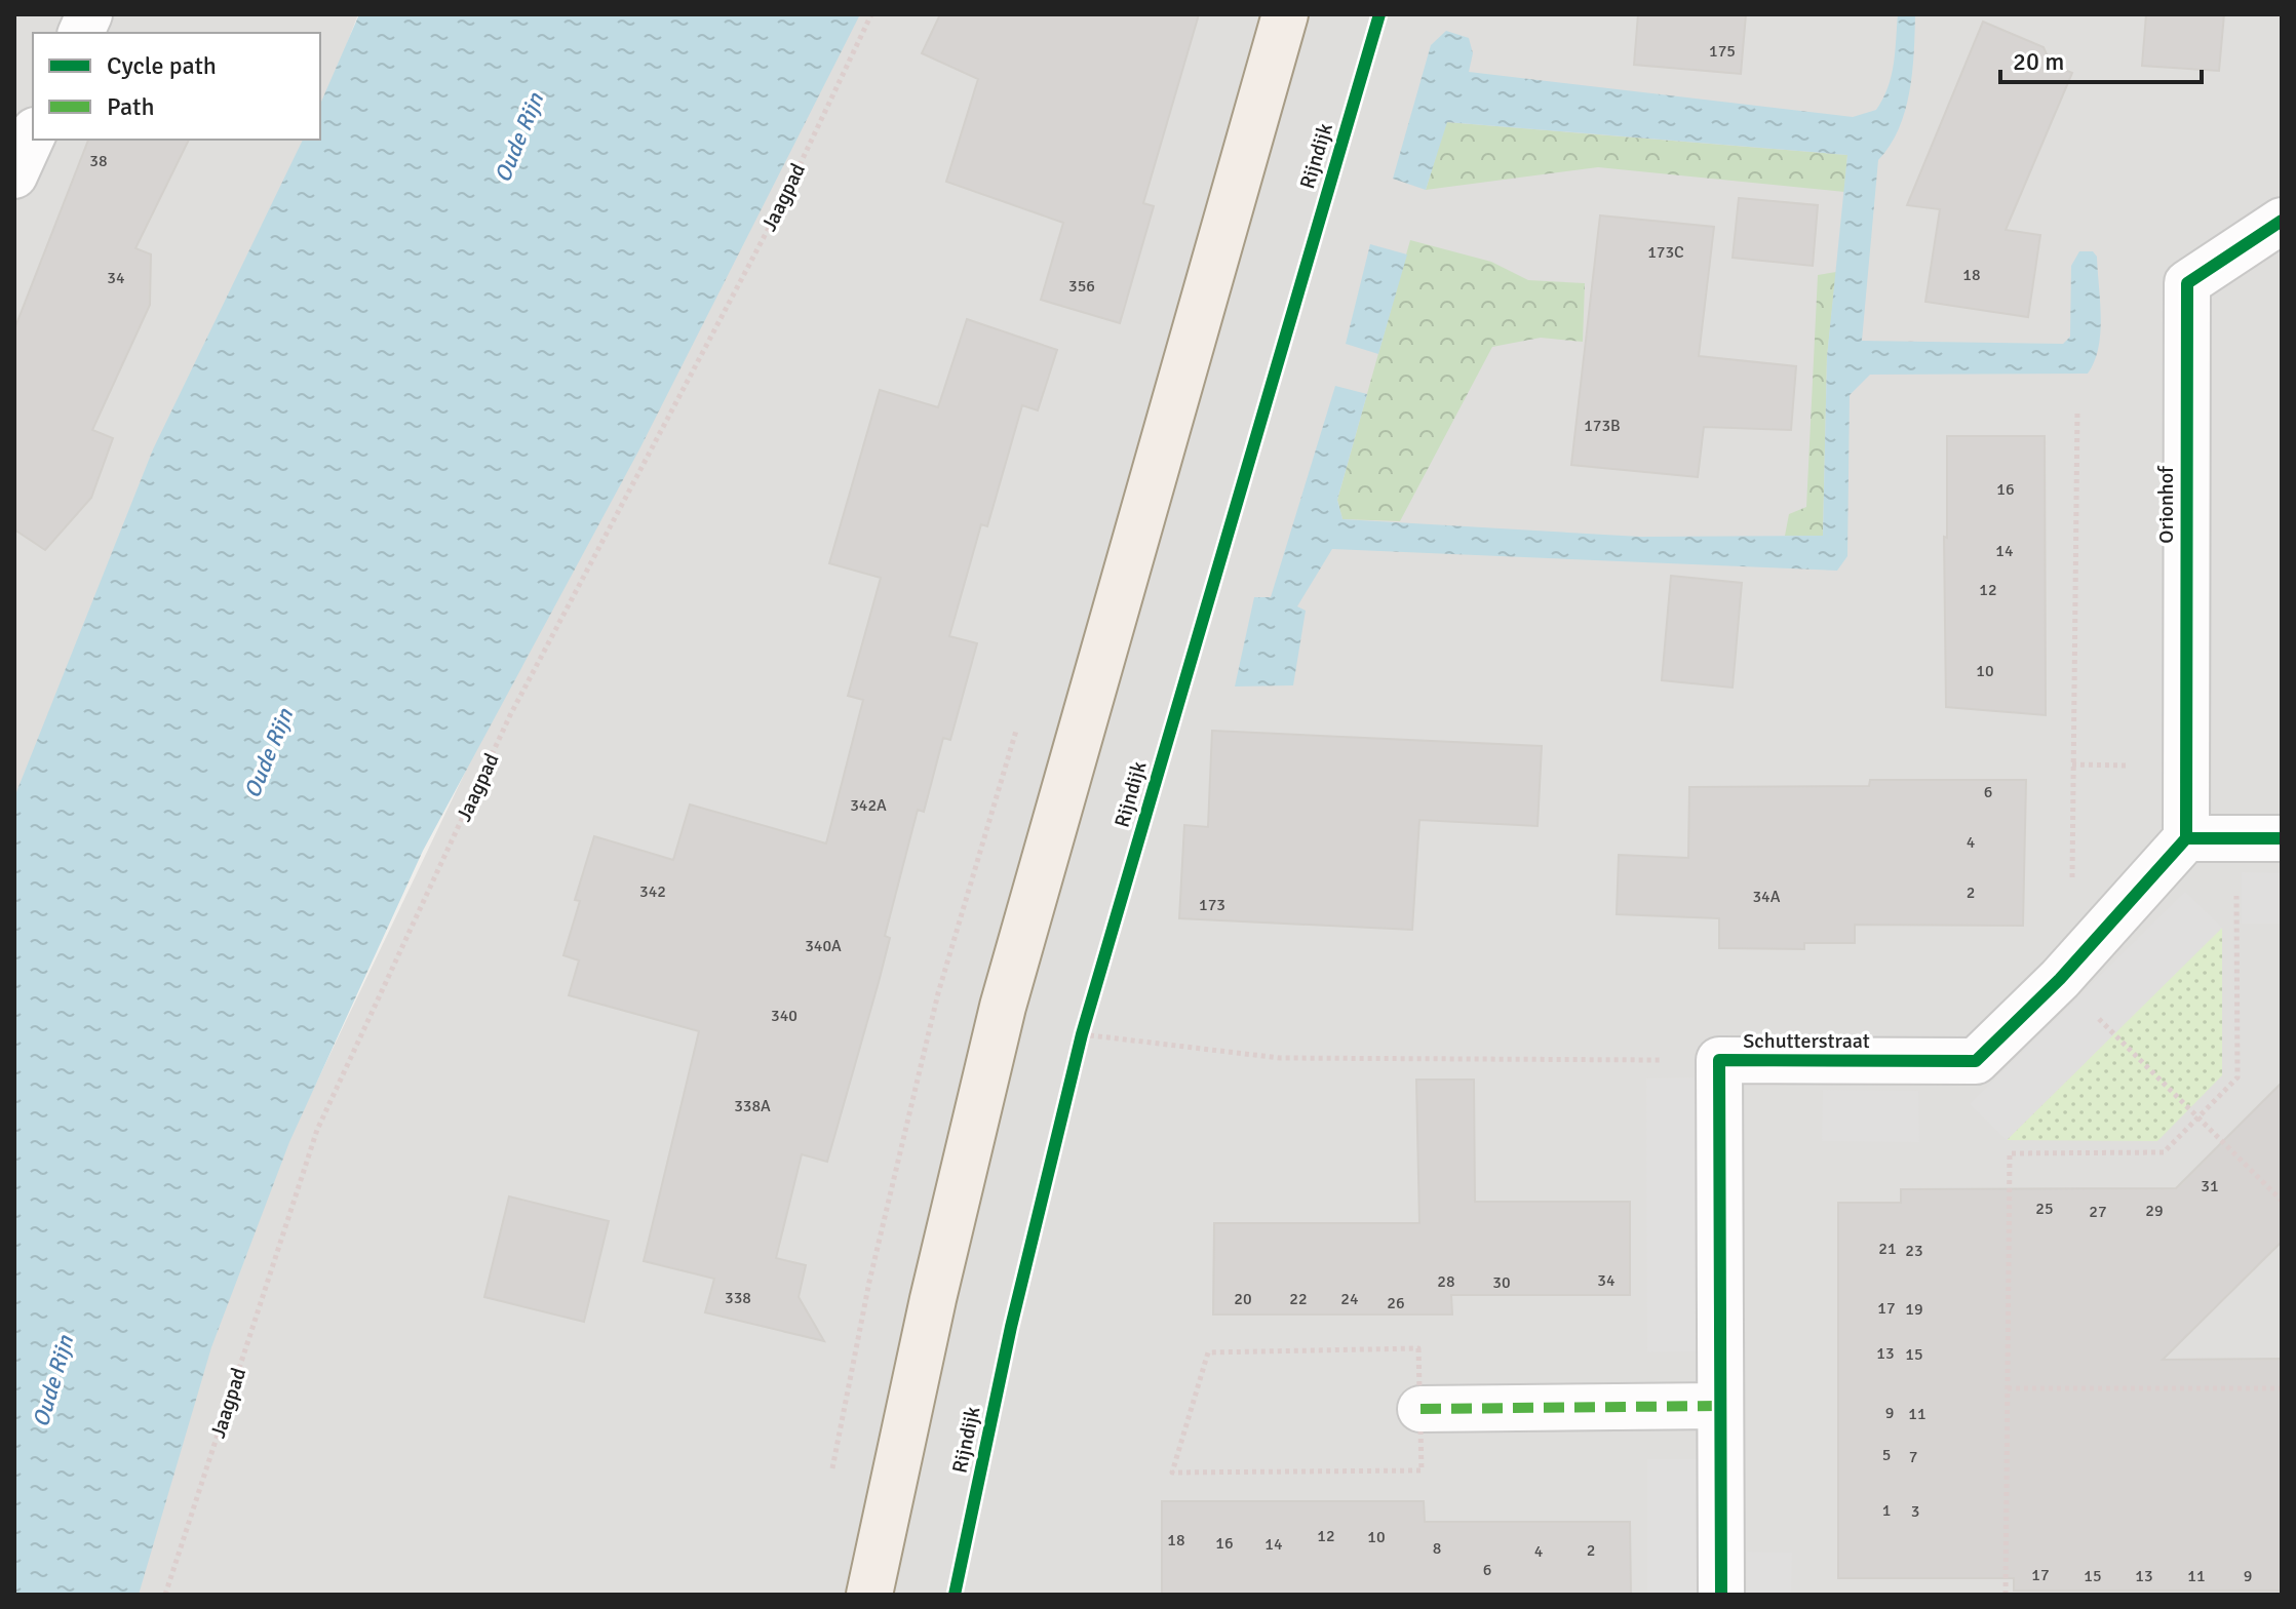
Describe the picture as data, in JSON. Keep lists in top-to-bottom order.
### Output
{
  "streets": {
    "street": ["Orionhof", "Schutterstraat"],
    "path": ["Jaagpad"],
    "cycle path": ["Rijndijk"]
  },
  "crossings": [
    ["Orionhof", "Schutterstraat"]
  ],
  "water": ["Oude Rijn"],
  "house_numbers": [
    "175",
    "38",
    "173C",
    "18",
    "34",
    "356",
    "173B",
    "16",
    "14",
    "12",
    "10",
    "6",
    "342A",
    "4",
    "342",
    "2",
    "34A",
    "173",
    "340A",
    "340",
    "338A",
    "31",
    "25",
    "29",
    "27",
    "21",
    "23",
    "34",
    "28",
    "30",
    "338",
    "20",
    "22",
    "24",
    "26",
    "17",
    "19",
    "13",
    "15",
    "9",
    "11",
    "5",
    "7",
    "1",
    "3",
    "12",
    "10",
    "18",
    "16",
    "14",
    "8",
    "2",
    "4",
    "6",
    "17",
    "15",
    "13",
    "11",
    "9"
  ],
  "legend": ["Cycle path", "Path"],
  "scale_bar": "20 m"
}
